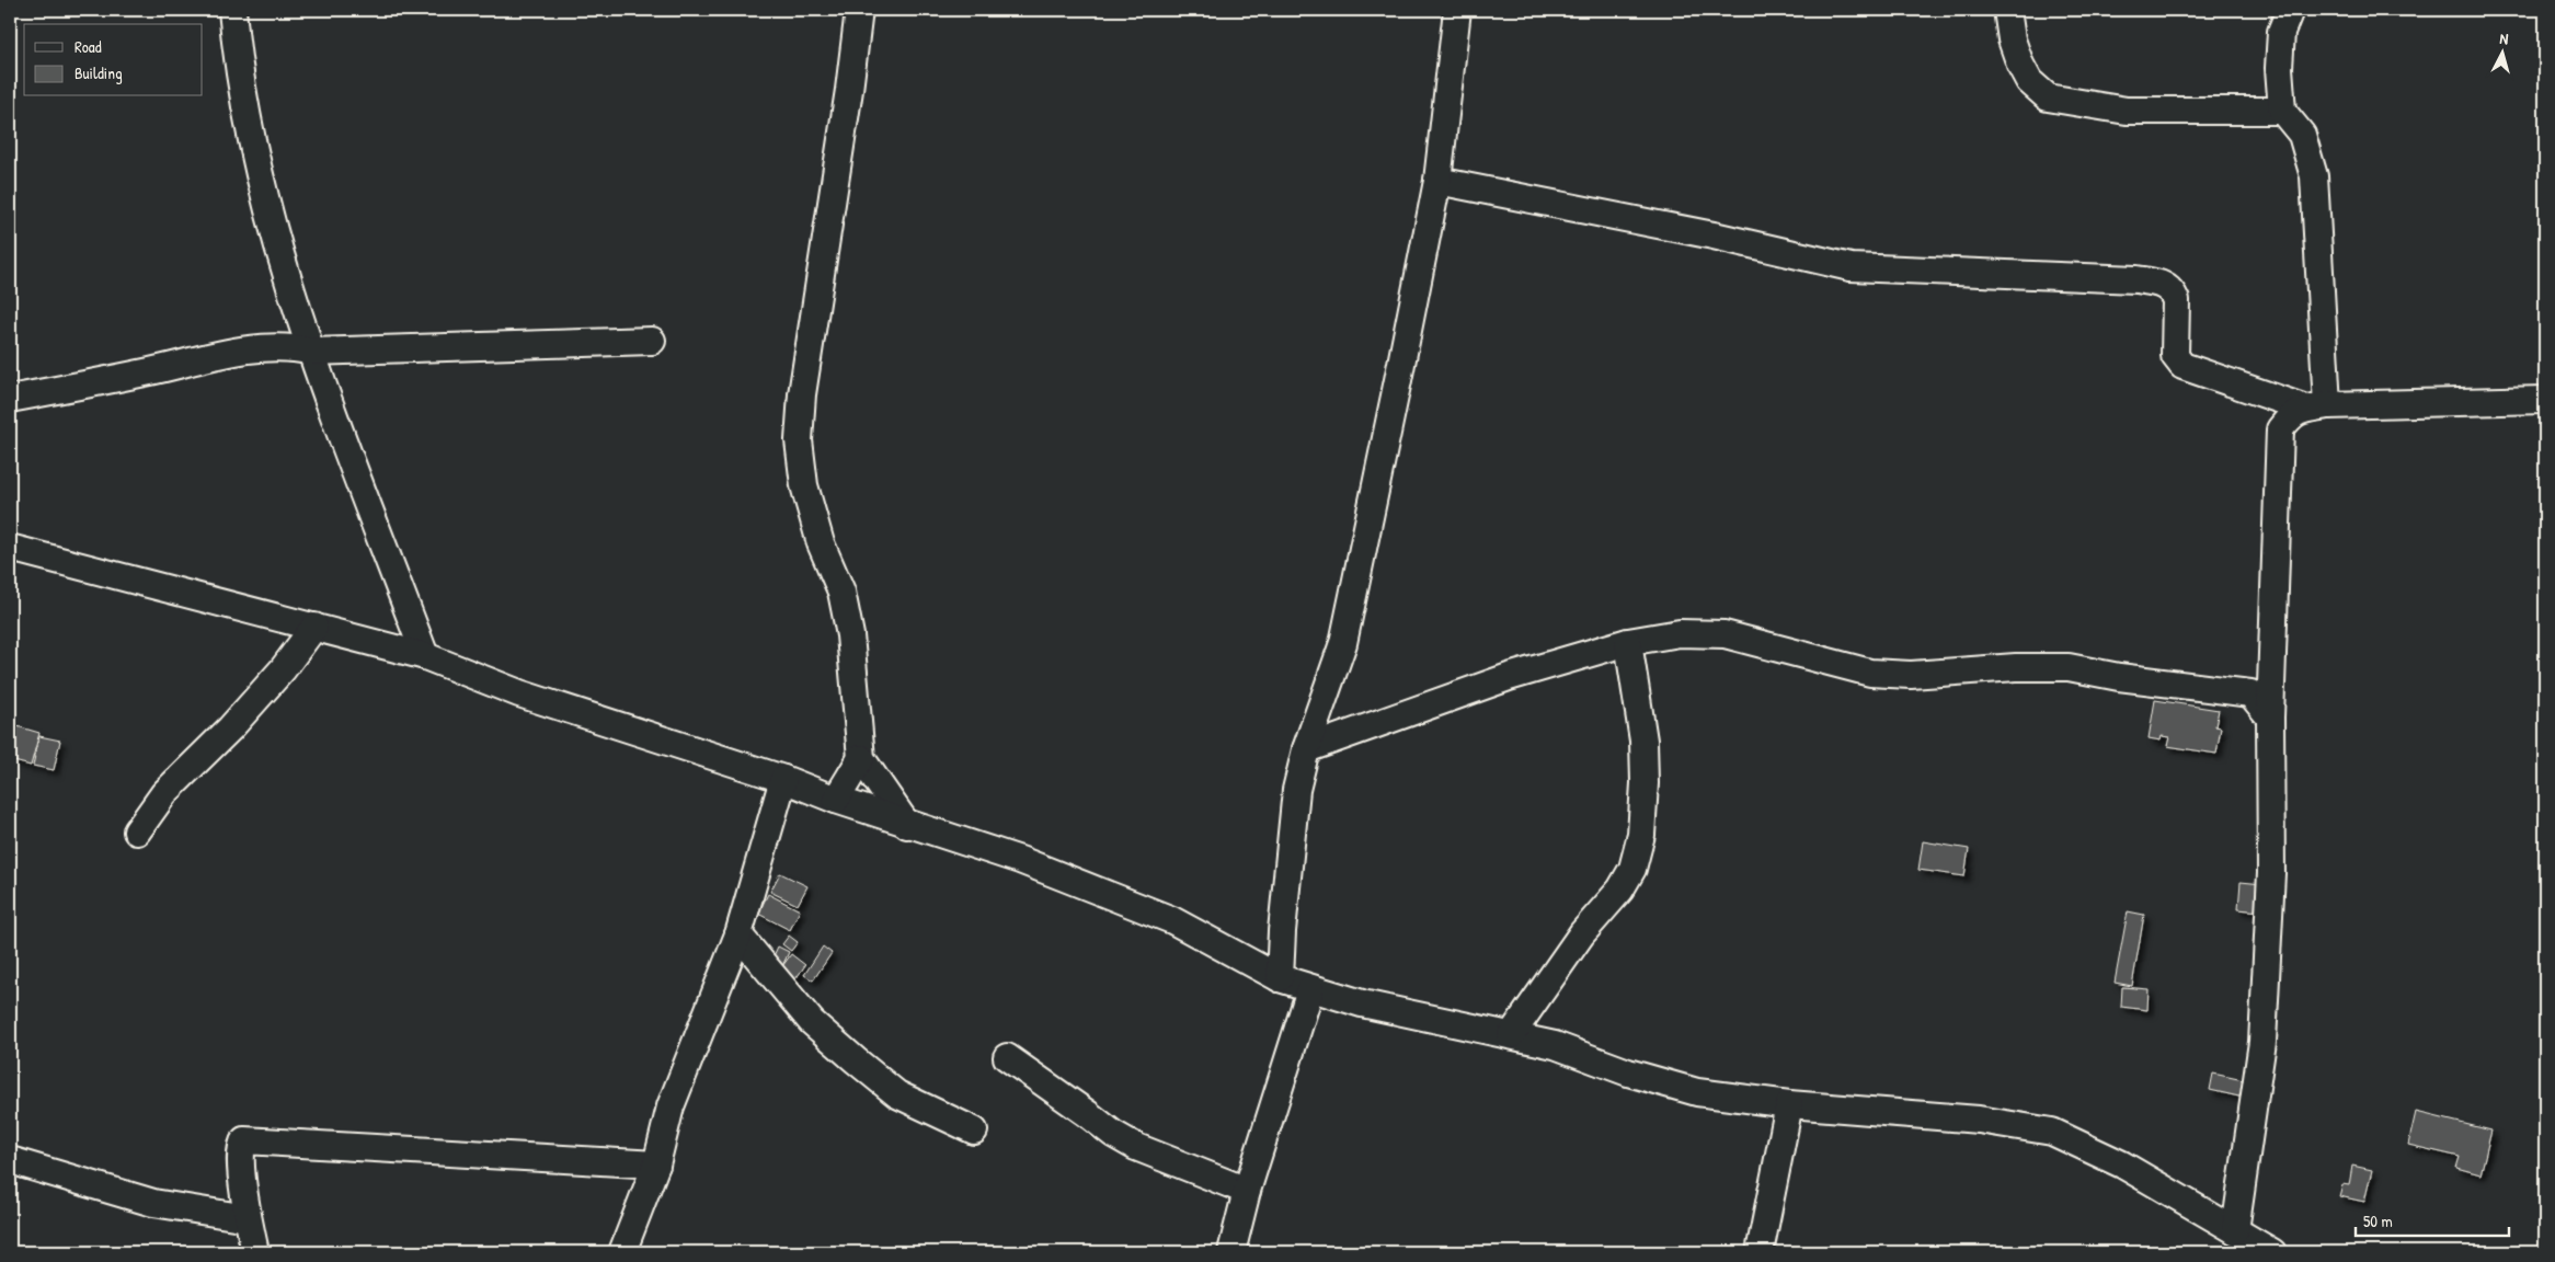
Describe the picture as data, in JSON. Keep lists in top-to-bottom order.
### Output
{
  "legend": ["Road", "Building"],
  "scale_bar": "50 m",
  "north": "top"
}
